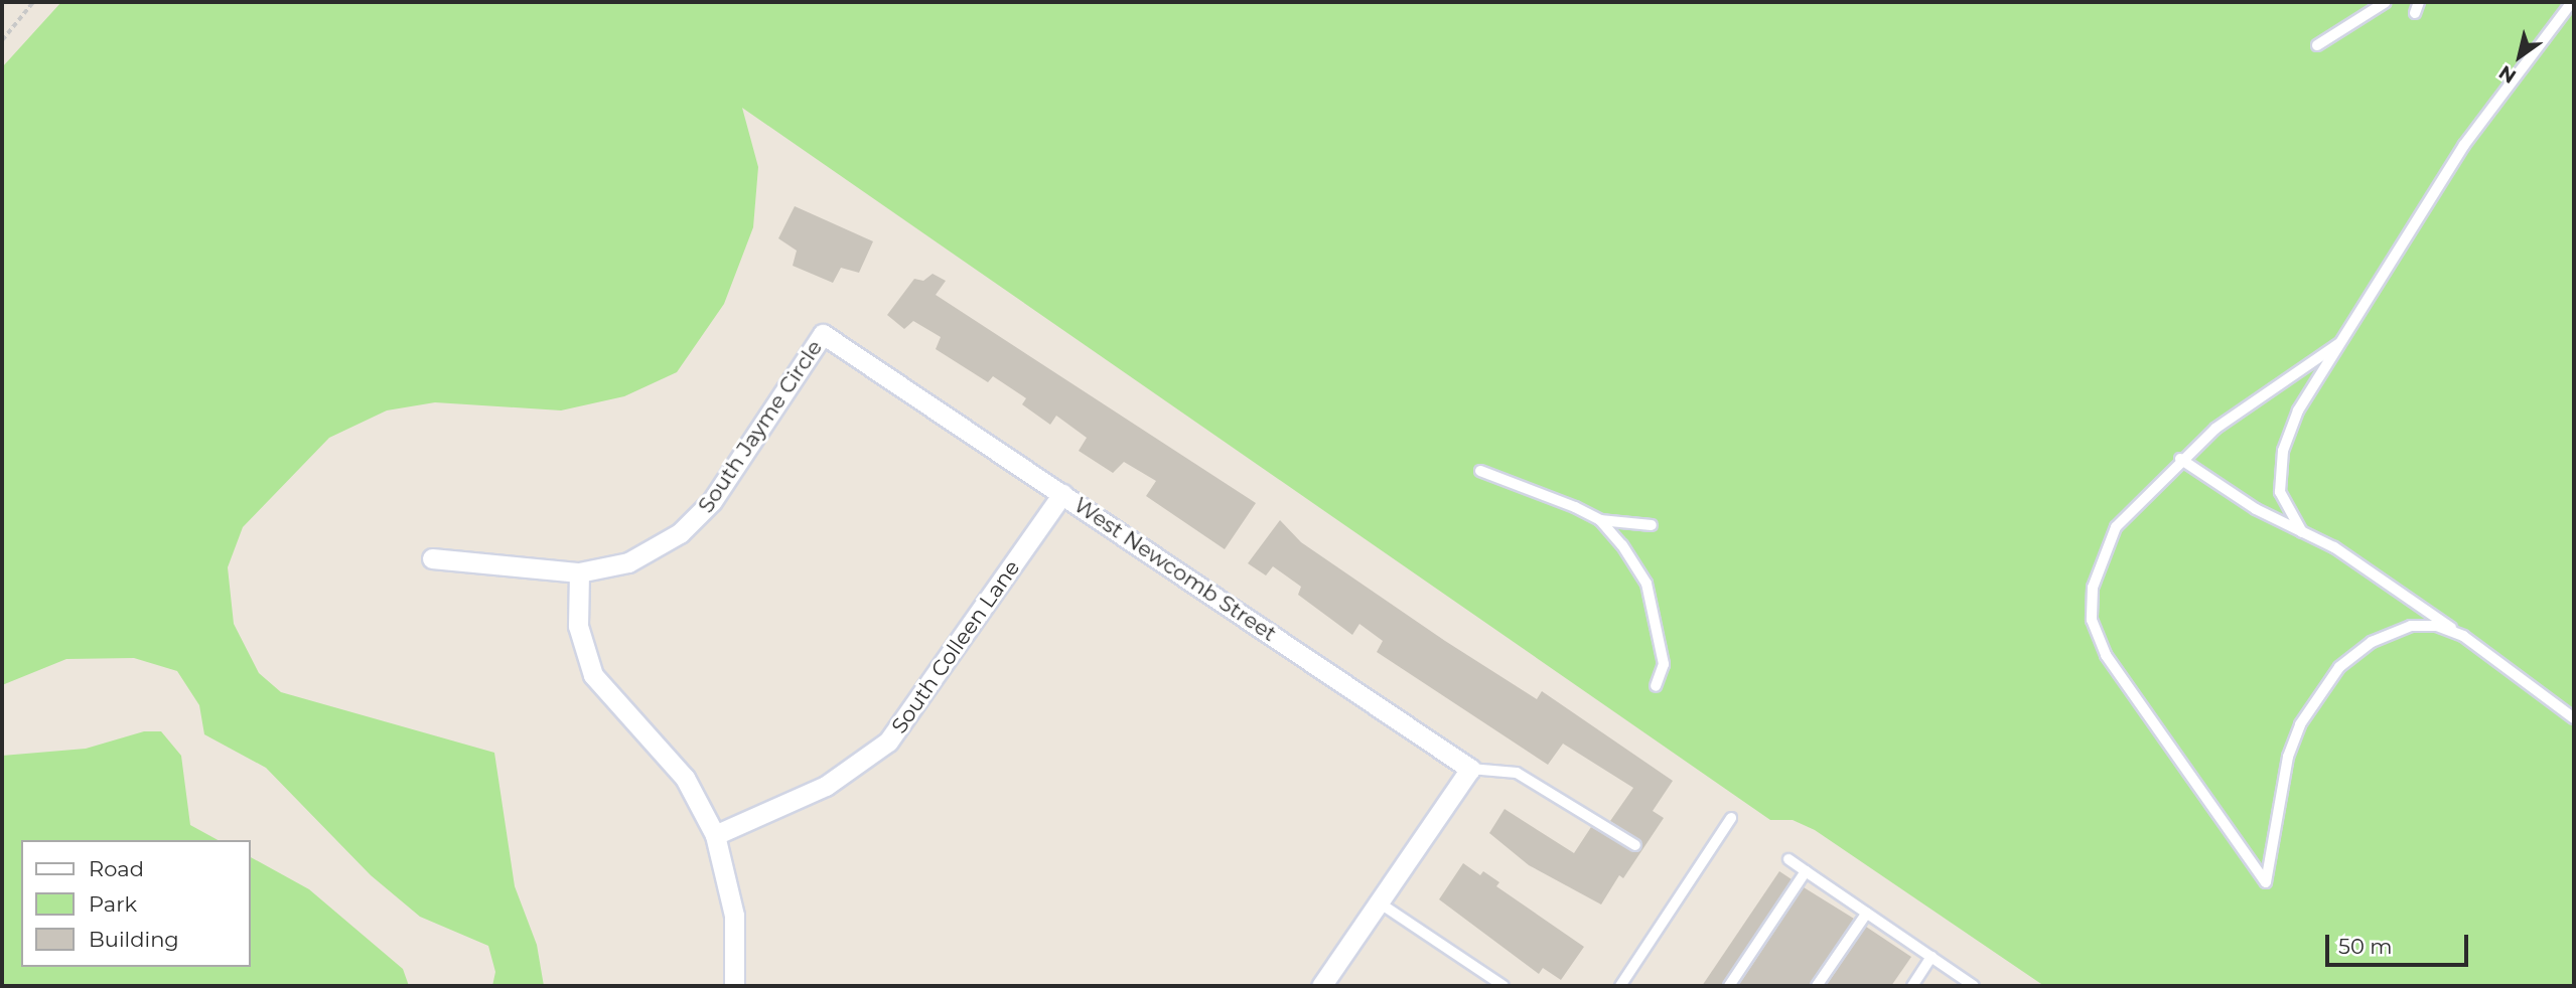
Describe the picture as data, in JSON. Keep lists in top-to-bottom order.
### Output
{
  "streets": {
    "street": ["South Jayme Circle", "West Newcomb Street", "South Colleen Lane"]
  },
  "crossings": [
    ["South Jayme Circle", "West Newcomb Street"],
    ["West Newcomb Street", "South Colleen Lane"]
  ],
  "legend": ["Road", "Park", "Building"],
  "scale_bar": "50 m",
  "north": "bottom left"
}
